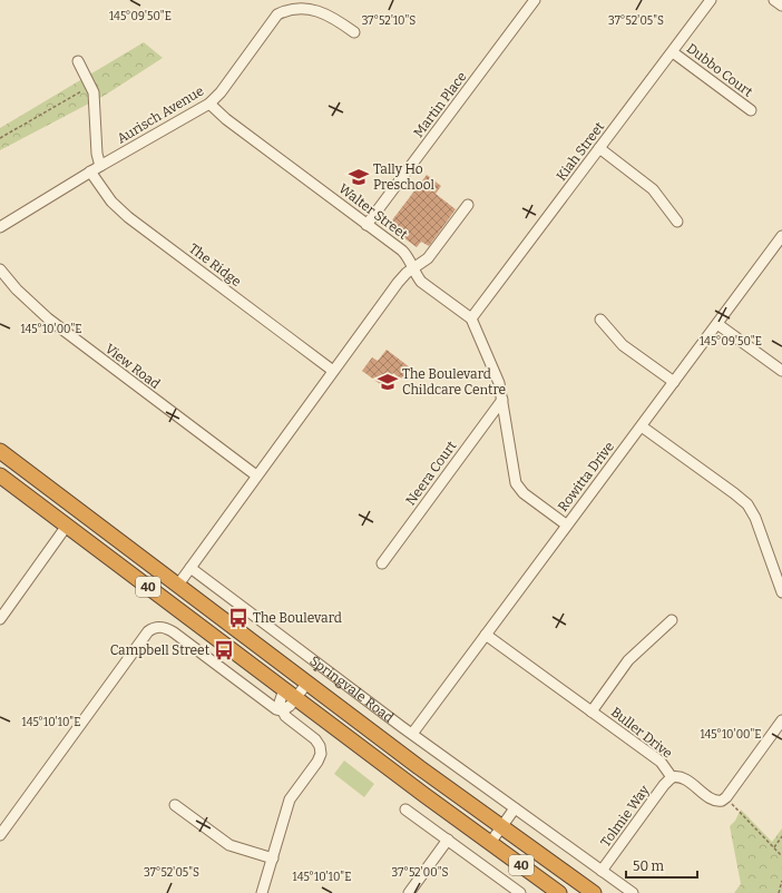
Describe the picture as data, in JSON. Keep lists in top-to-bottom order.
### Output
{
  "streets": {
    "highway": ["40", "Springvale Road"],
    "street": [
      "Dubbo Court",
      "Martin Place",
      "Aurisch Avenue",
      "Kiah Street",
      "Walter Street",
      "The Ridge",
      "View Road",
      "Neera Court",
      "Rowitta Drive",
      "Buller Drive",
      "Tolmie Way"
    ]
  },
  "crossings": [
    ["Dubbo Court", "Kiah Street"],
    ["Martin Place", "Walter Street"],
    ["Aurisch Avenue", "Walter Street"],
    ["Aurisch Avenue", "The Ridge"],
    ["Kiah Street", "Walter Street"],
    ["Rowitta Drive", "Springvale Road"],
    ["Rowitta Drive", "Buller Drive"],
    ["40", "Springvale Road"],
    ["Springvale Road", "Tolmie Way"],
    ["Buller Drive", "Tolmie Way"]
  ],
  "places": {
    "school or university": ["Tally Ho Preschool", "The Boulevard Childcare Centre"],
    "bus stop": ["The Boulevard", "Campbell Street"]
  },
  "scale_bar": "50 m",
  "coordinates": [
    "145°09'50\"E",
    "37°52'10\"S",
    "37°52'05\"S",
    "145°10'00\"E",
    "145°10'10\"E",
    "37°52'00\"S"
  ]
}
